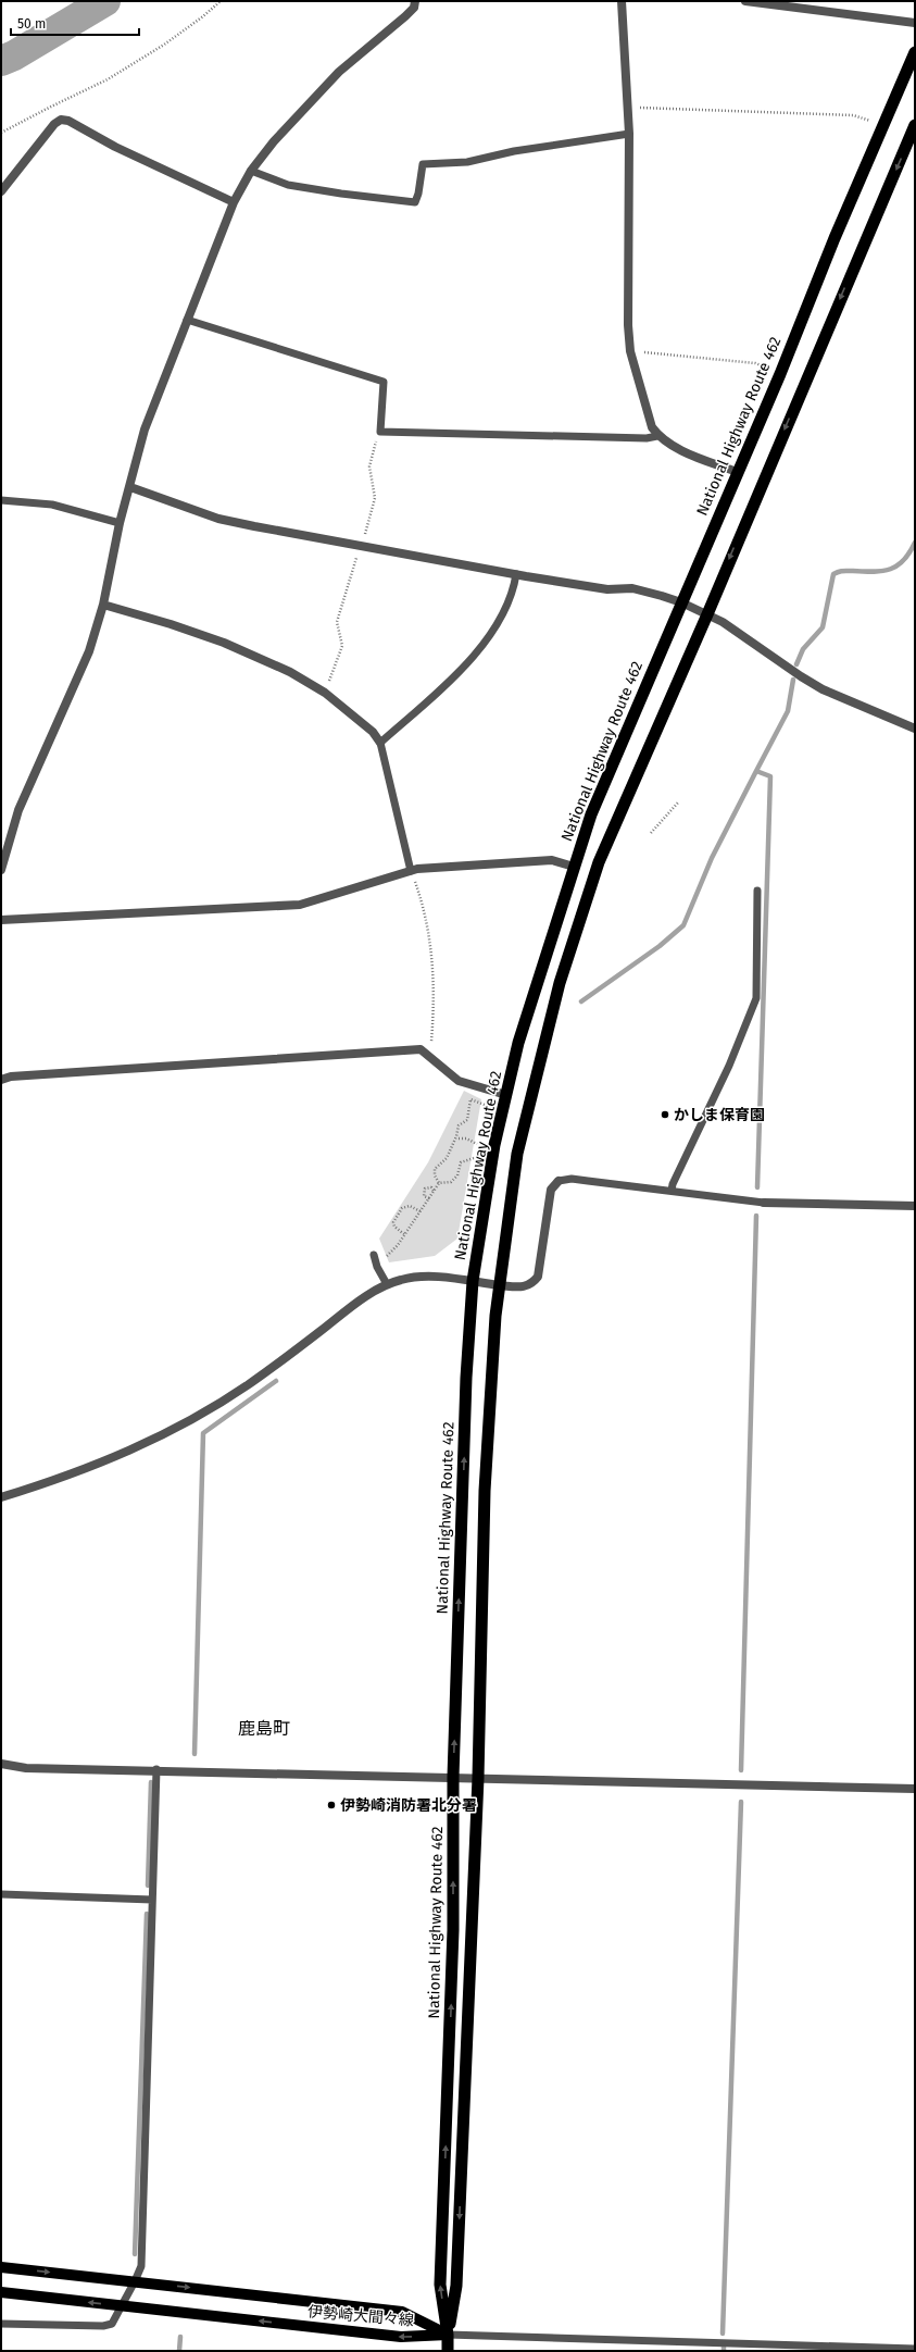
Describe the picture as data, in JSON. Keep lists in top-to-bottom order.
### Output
{
  "streets": {
    "highway": ["National Highway Route 462"],
    "main road": ["伊勢崎大間々線"]
  },
  "crossings": [
    ["National Highway Route 462", "伊勢崎大間々線"]
  ],
  "districts": ["鹿島町"],
  "places": ["かしま保育園", "伊勢崎消防署北分署"],
  "scale_bar": "50 m"
}
